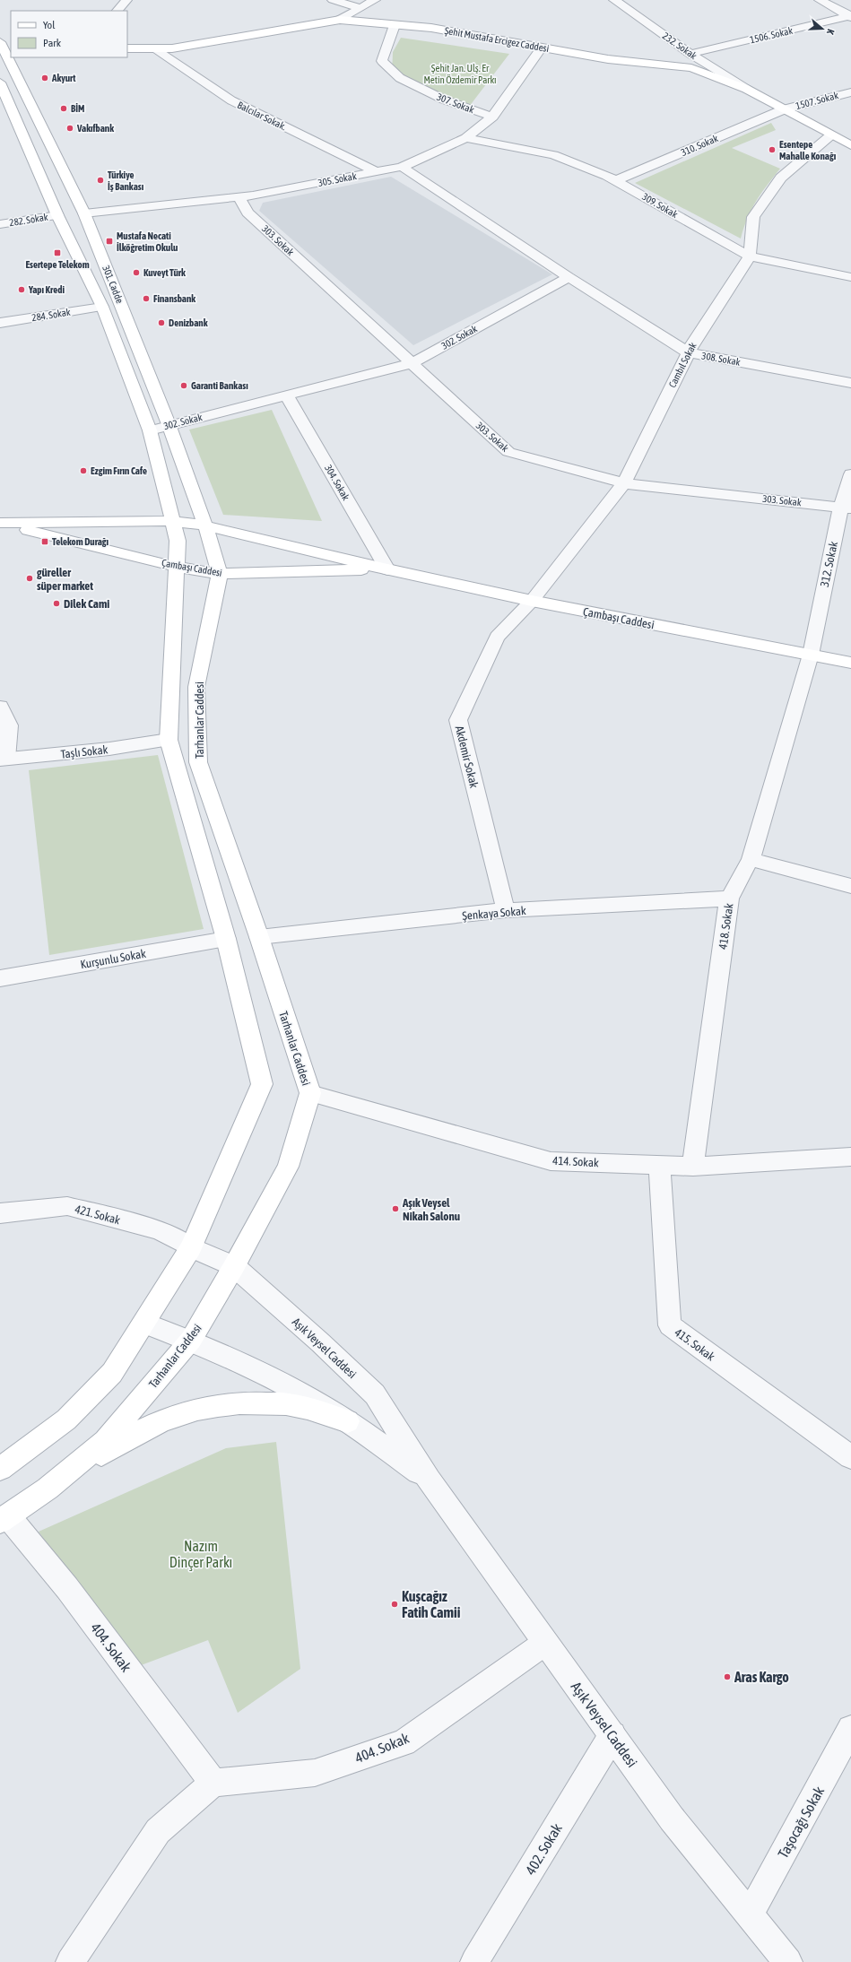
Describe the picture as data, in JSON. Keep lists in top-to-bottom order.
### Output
{
  "streets": {
    "main road": [
      "Şehit Mustafa Ercigez Caddesi",
      "301. Cadde",
      "Çambaşı Caddesi",
      "Tarhanlar Caddesi"
    ],
    "street": [
      "1506. Sokak",
      "232. Sokak",
      "1507. Sokak",
      "307. Sokak",
      "Balcılar Sokak.",
      "310. Sokak",
      "305. Sokak",
      "309. Sokak",
      "282. Sokak",
      "303. Sokak",
      "284. Sokak",
      "302. Sokak",
      "308. Sokak",
      "Cambıl Sokak",
      "304. Sokak",
      "312. Sokak",
      "Taşlı Sokak",
      "Akdemir Sokak",
      "Şenkaya Sokak",
      "418. Sokak",
      "Kurşunlu Sokak",
      "414. Sokak",
      "421. Sokak",
      "415. Sokak",
      "Aşık Veysel Caddesi",
      "404. Sokak",
      "Taşocağı Sokak",
      "402. Sokak"
    ]
  },
  "crossings": [
    ["1506. Sokak", "232. Sokak"],
    ["Şehit Mustafa Ercigez Caddesi", "232. Sokak"],
    ["Şehit Mustafa Ercigez Caddesi", "1507. Sokak"],
    ["Şehit Mustafa Ercigez Caddesi", "307. Sokak"],
    ["Şehit Mustafa Ercigez Caddesi", "Balcılar Sokak."],
    ["Şehit Mustafa Ercigez Caddesi", "310. Sokak"],
    ["Şehit Mustafa Ercigez Caddesi", "305. Sokak"],
    ["Şehit Mustafa Ercigez Caddesi", "Cambıl Sokak"],
    ["1507. Sokak", "310. Sokak"],
    ["307. Sokak", "305. Sokak"],
    ["Balcılar Sokak.", "305. Sokak"],
    ["310. Sokak", "309. Sokak"],
    ["305. Sokak", "309. Sokak"],
    ["305. Sokak", "303. Sokak"],
    ["305. Sokak", "301. Cadde"],
    ["309. Sokak", "Cambıl Sokak"],
    ["282. Sokak", "301. Cadde"],
    ["303. Sokak", "302. Sokak"],
    ["303. Sokak", "Cambıl Sokak"],
    ["303. Sokak", "312. Sokak"],
    ["301. Cadde", "284. Sokak"],
    ["301. Cadde", "302. Sokak"],
    ["301. Cadde", "Çambaşı Caddesi"],
    ["301. Cadde", "Tarhanlar Caddesi"],
    ["302. Sokak", "308. Sokak"],
    ["302. Sokak", "304. Sokak"],
    ["308. Sokak", "Cambıl Sokak"],
    ["Cambıl Sokak", "Çambaşı Caddesi"],
    ["Cambıl Sokak", "Akdemir Sokak"],
    ["304. Sokak", "Çambaşı Caddesi"],
    ["312. Sokak", "Çambaşı Caddesi"],
    ["312. Sokak", "418. Sokak"],
    ["Çambaşı Caddesi", "Tarhanlar Caddesi"],
    ["Çambaşı Caddesi", "Akdemir Sokak"],
    ["Çambaşı Caddesi", "418. Sokak"],
    ["Tarhanlar Caddesi", "Taşlı Sokak"],
    ["Tarhanlar Caddesi", "Şenkaya Sokak"],
    ["Tarhanlar Caddesi", "Kurşunlu Sokak"],
    ["Tarhanlar Caddesi", "414. Sokak"],
    ["Tarhanlar Caddesi", "421. Sokak"],
    ["Tarhanlar Caddesi", "Aşık Veysel Caddesi"],
    ["Tarhanlar Caddesi", "404. Sokak"],
    ["Akdemir Sokak", "Şenkaya Sokak"],
    ["Şenkaya Sokak", "418. Sokak"],
    ["418. Sokak", "414. Sokak"],
    ["414. Sokak", "415. Sokak"],
    ["421. Sokak", "Aşık Veysel Caddesi"],
    ["Aşık Veysel Caddesi", "404. Sokak"],
    ["Aşık Veysel Caddesi", "Taşocağı Sokak"],
    ["Aşık Veysel Caddesi", "402. Sokak"]
  ],
  "parks": ["Şehit Jan. Ulş. Er Metin Özdemir Parkı", "Nazım Dinçer Parkı"],
  "places": {
    "other": [
      "Akyurt",
      "BİM",
      "Vakıfbank",
      "Esentepe Mahalle Konağı",
      "Türkiye İş Bankası",
      "Kuveyt Türk",
      "Yapı Kredi",
      "Finansbank",
      "Denizbank",
      "Garanti Bankası",
      "Ezgim Fırın Cafe",
      "güreller süper market",
      "Dilek Cami",
      "Aşık Veysel Nikah Salonu",
      "Kuşcağız Fatih Camii",
      "Aras Kargo"
    ],
    "transit": ["Mustafa Necati İlköğretim Okulu", "Esertepe Telekom", "Telekom Durağı"]
  },
  "legend": ["Yol", "Park"],
  "north": "right"
}
